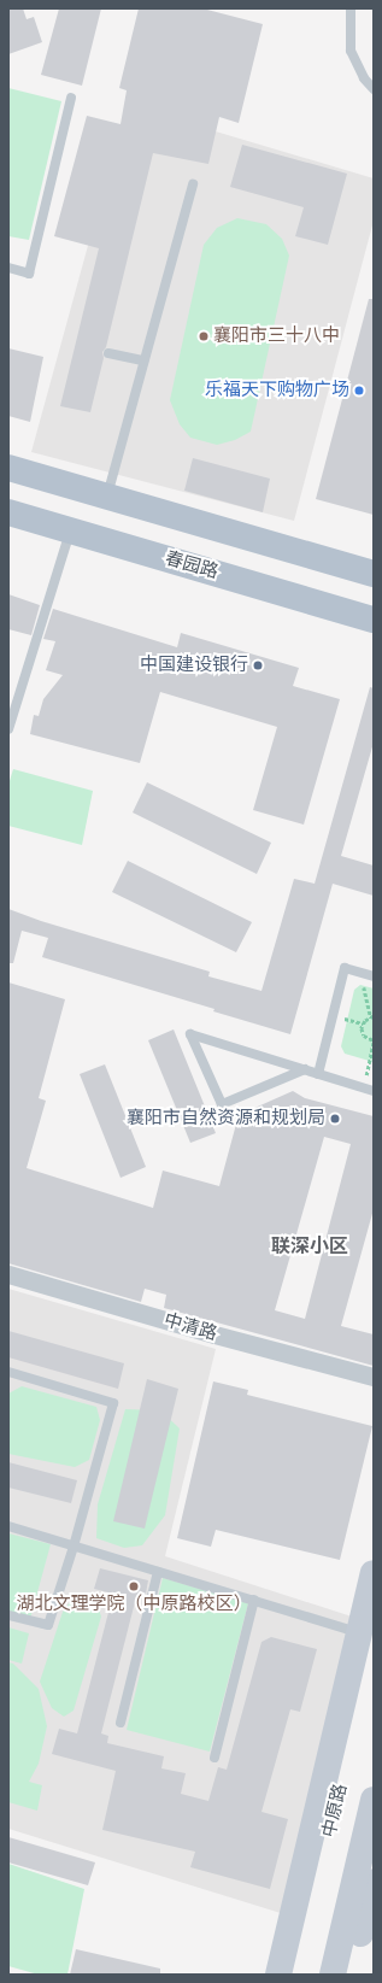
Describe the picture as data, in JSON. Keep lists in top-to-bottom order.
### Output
{
  "streets": {
    "main road": ["春园路", "中原路"],
    "street": ["中清路"]
  },
  "districts": ["联深小区"],
  "places": [
    "襄阳市三十八中",
    "乐福天下购物广场",
    "中国建设银行",
    "襄阳市自然资源和规划局",
    "湖北文理学院（中原路校区）"
  ]
}
